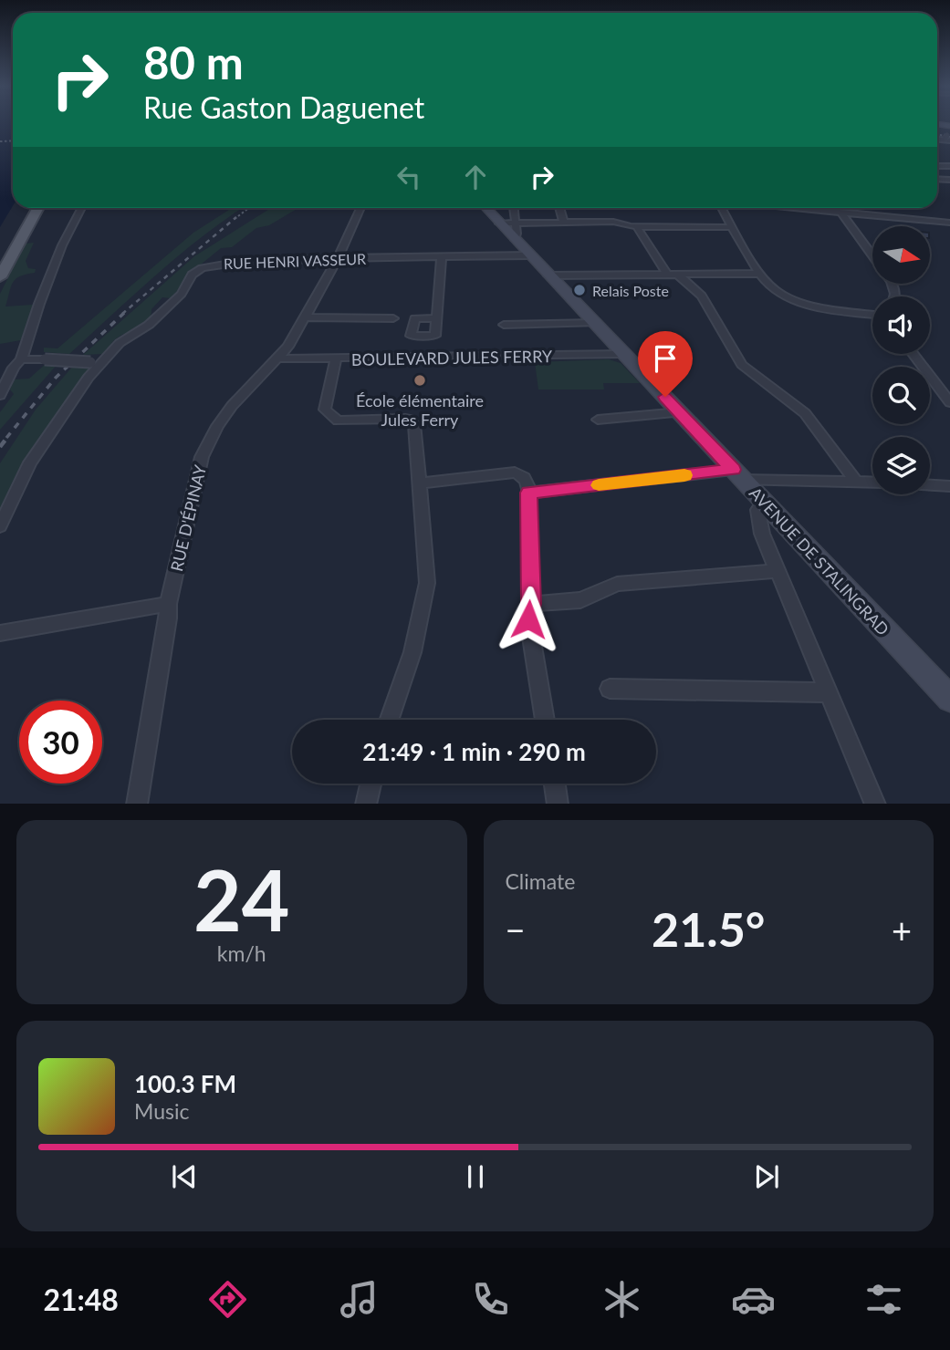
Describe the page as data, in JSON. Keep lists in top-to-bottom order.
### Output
{
  "streets": {
    "main road": ["AVENUE DE STALINGRAD"],
    "street": ["RUE HENRI VASSEUR", "BOULEVARD JULES FERRY", "RUE D'ÉPINAY"]
  },
  "crossings": [
    ["RUE HENRI VASSEUR", "RUE D'ÉPINAY"],
    ["RUE HENRI VASSEUR", "AVENUE DE STALINGRAD"],
    ["BOULEVARD JULES FERRY", "RUE D'ÉPINAY"],
    ["BOULEVARD JULES FERRY", "AVENUE DE STALINGRAD"]
  ],
  "places": ["Relais Poste", "École élémentaire Jules Ferry"],
  "north": "right",
  "page": {
    "turn": ["80 m", "Rue Gaston Daguenet"],
    "limit": "30",
    "trip": "21:49 · 1 min · 290 m",
    "tile": [
      ["24", "km/h"],
      "Climate"
    ],
    "heat": ["−", "21.5°", "+"],
    "song": ["100.3 FM", "Music"],
    "tabs": "21:48"
  }
}
